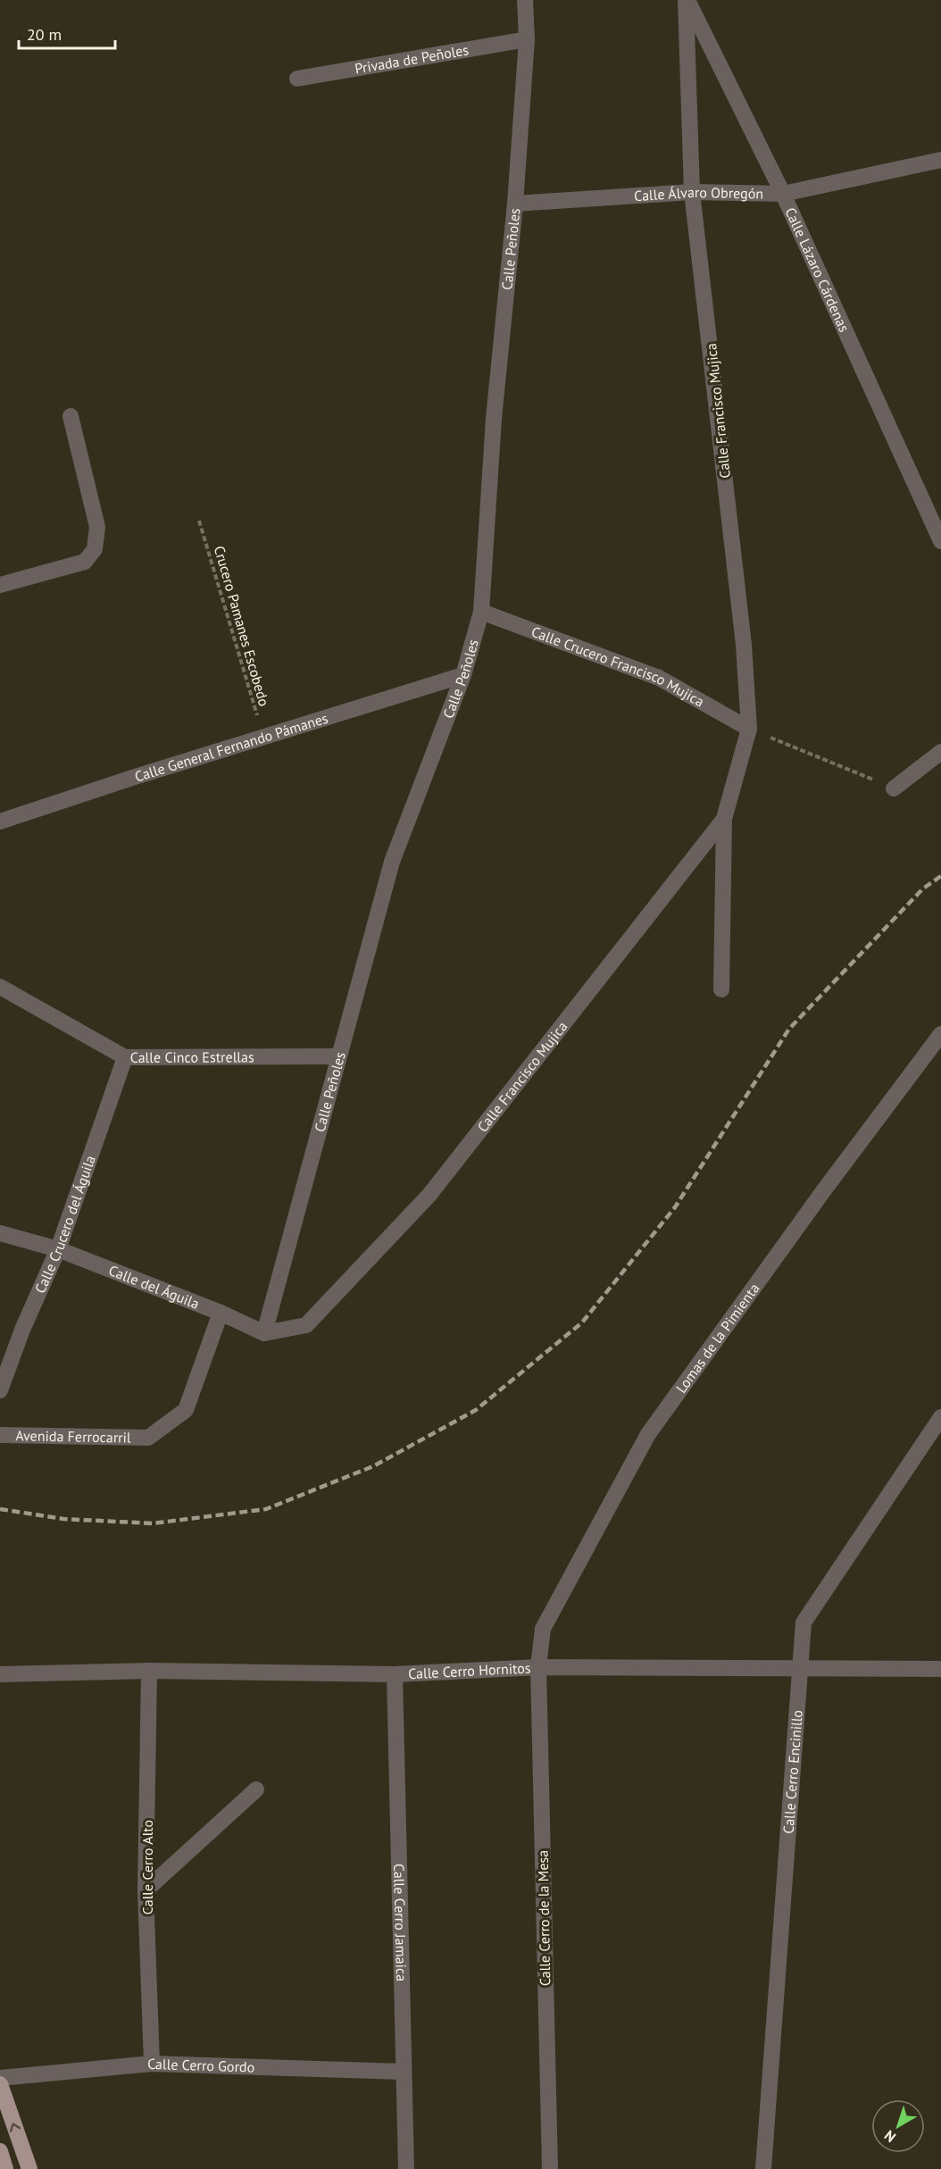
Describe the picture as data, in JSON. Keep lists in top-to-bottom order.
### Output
{
  "streets": {
    "street": [
      "Privada de Peñoles",
      "Calle Álvaro Obregón",
      "Calle Peñoles",
      "Calle Lázaro Cárdenas",
      "Calle Francisco Mujica",
      "Calle Crucero Francisco Mujica",
      "Calle General Fernando Pámanes",
      "Calle Cinco Estrellas",
      "Calle Crucero del Águila",
      "Calle del Águila",
      "Lomas de la Pimienta",
      "Avenida Ferrocarril",
      "Calle Cerro Hornitos",
      "Calle Cerro Encinillo",
      "Calle Cerro Alto",
      "Calle Cerro de la Mesa",
      "Calle Cerro Jamaica",
      "Calle Cerro Gordo"
    ],
    "path": ["Crucero Pamanes Escobedo"]
  },
  "crossings": [
    ["Privada de Peñoles", "Calle Peñoles"],
    ["Calle Álvaro Obregón", "Calle Peñoles"],
    ["Calle Álvaro Obregón", "Calle Lázaro Cárdenas"],
    ["Calle Álvaro Obregón", "Calle Francisco Mujica"],
    ["Calle Peñoles", "Calle Francisco Mujica"],
    ["Calle Peñoles", "Calle Crucero Francisco Mujica"],
    ["Calle Peñoles", "Calle General Fernando Pámanes"],
    ["Calle Peñoles", "Calle Cinco Estrellas"],
    ["Calle Peñoles", "Calle del Águila"],
    ["Calle Lázaro Cárdenas", "Calle Francisco Mujica"],
    ["Calle Francisco Mujica", "Calle Crucero Francisco Mujica"],
    ["Calle Francisco Mujica", "Calle del Águila"],
    ["Crucero Pamanes Escobedo", "Calle General Fernando Pámanes"],
    ["Calle Cinco Estrellas", "Calle Crucero del Águila"],
    ["Calle Crucero del Águila", "Calle del Águila"],
    ["Calle del Águila", "Avenida Ferrocarril"],
    ["Lomas de la Pimienta", "Calle Cerro Hornitos"],
    ["Lomas de la Pimienta", "Calle Cerro de la Mesa"],
    ["Calle Cerro Hornitos", "Calle Cerro Encinillo"],
    ["Calle Cerro Hornitos", "Calle Cerro Alto"],
    ["Calle Cerro Hornitos", "Calle Cerro de la Mesa"],
    ["Calle Cerro Hornitos", "Calle Cerro Jamaica"],
    ["Calle Cerro Alto", "Calle Cerro Gordo"],
    ["Calle Cerro Jamaica", "Calle Cerro Gordo"]
  ],
  "scale_bar": "20 m",
  "north": "bottom left"
}
